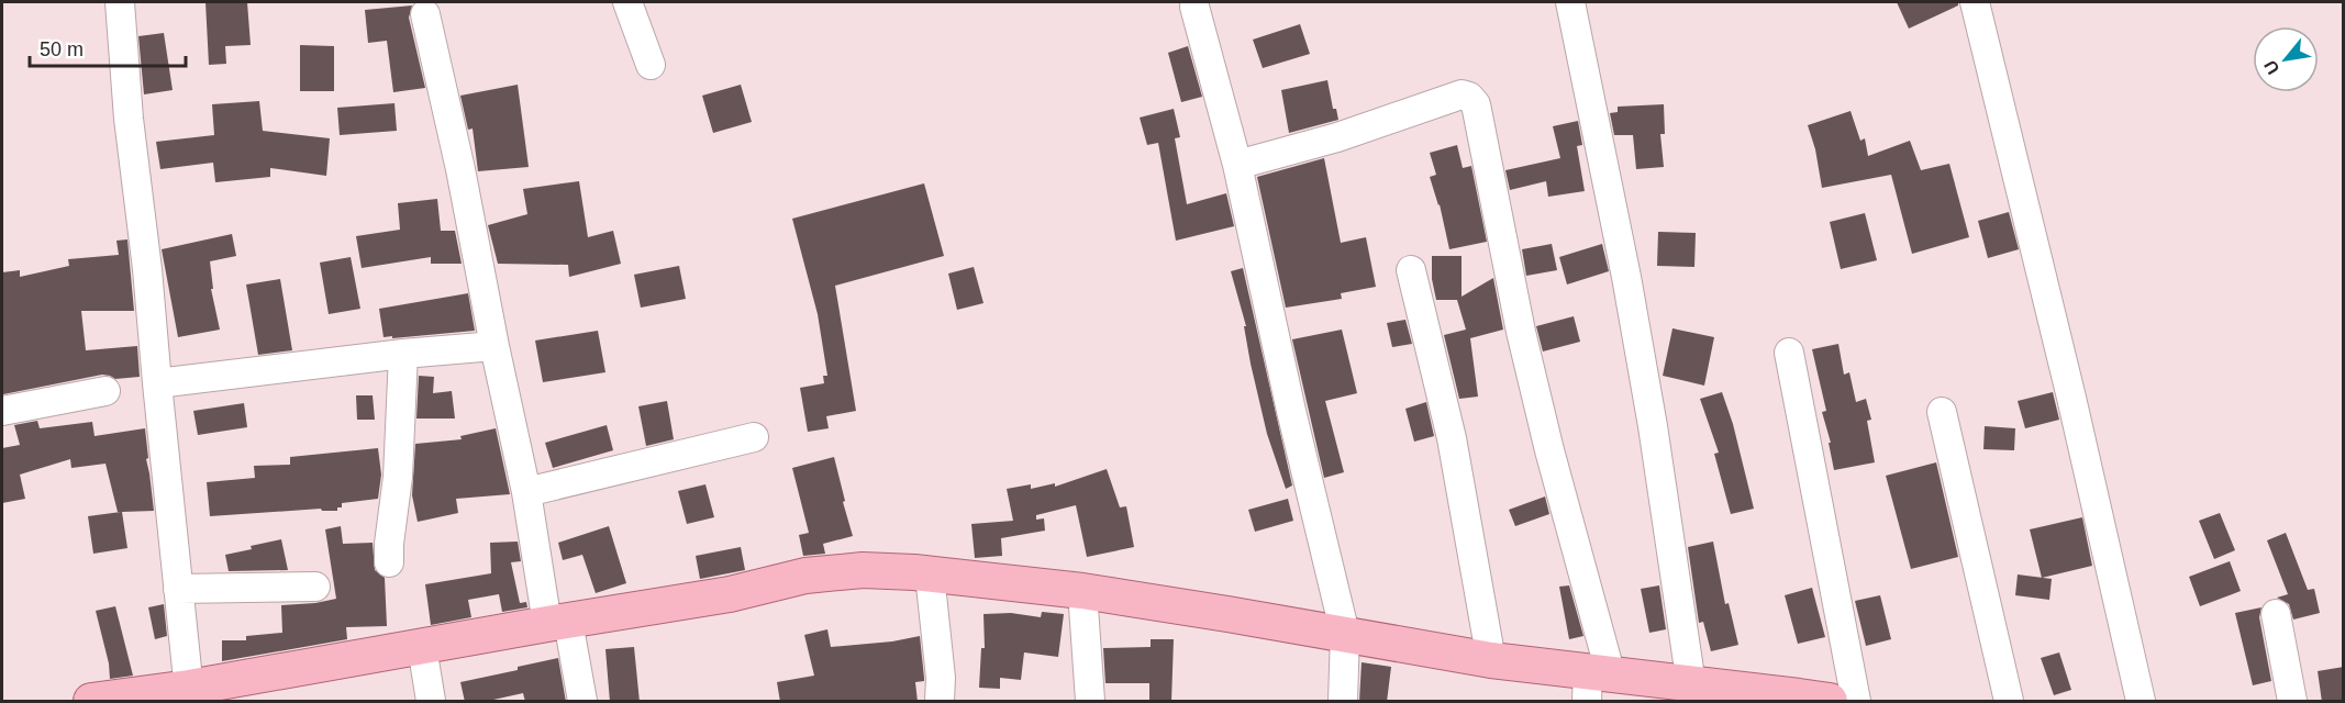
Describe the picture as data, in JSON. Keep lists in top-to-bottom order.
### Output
{
  "scale_bar": "50 m",
  "north": "bottom left"
}
